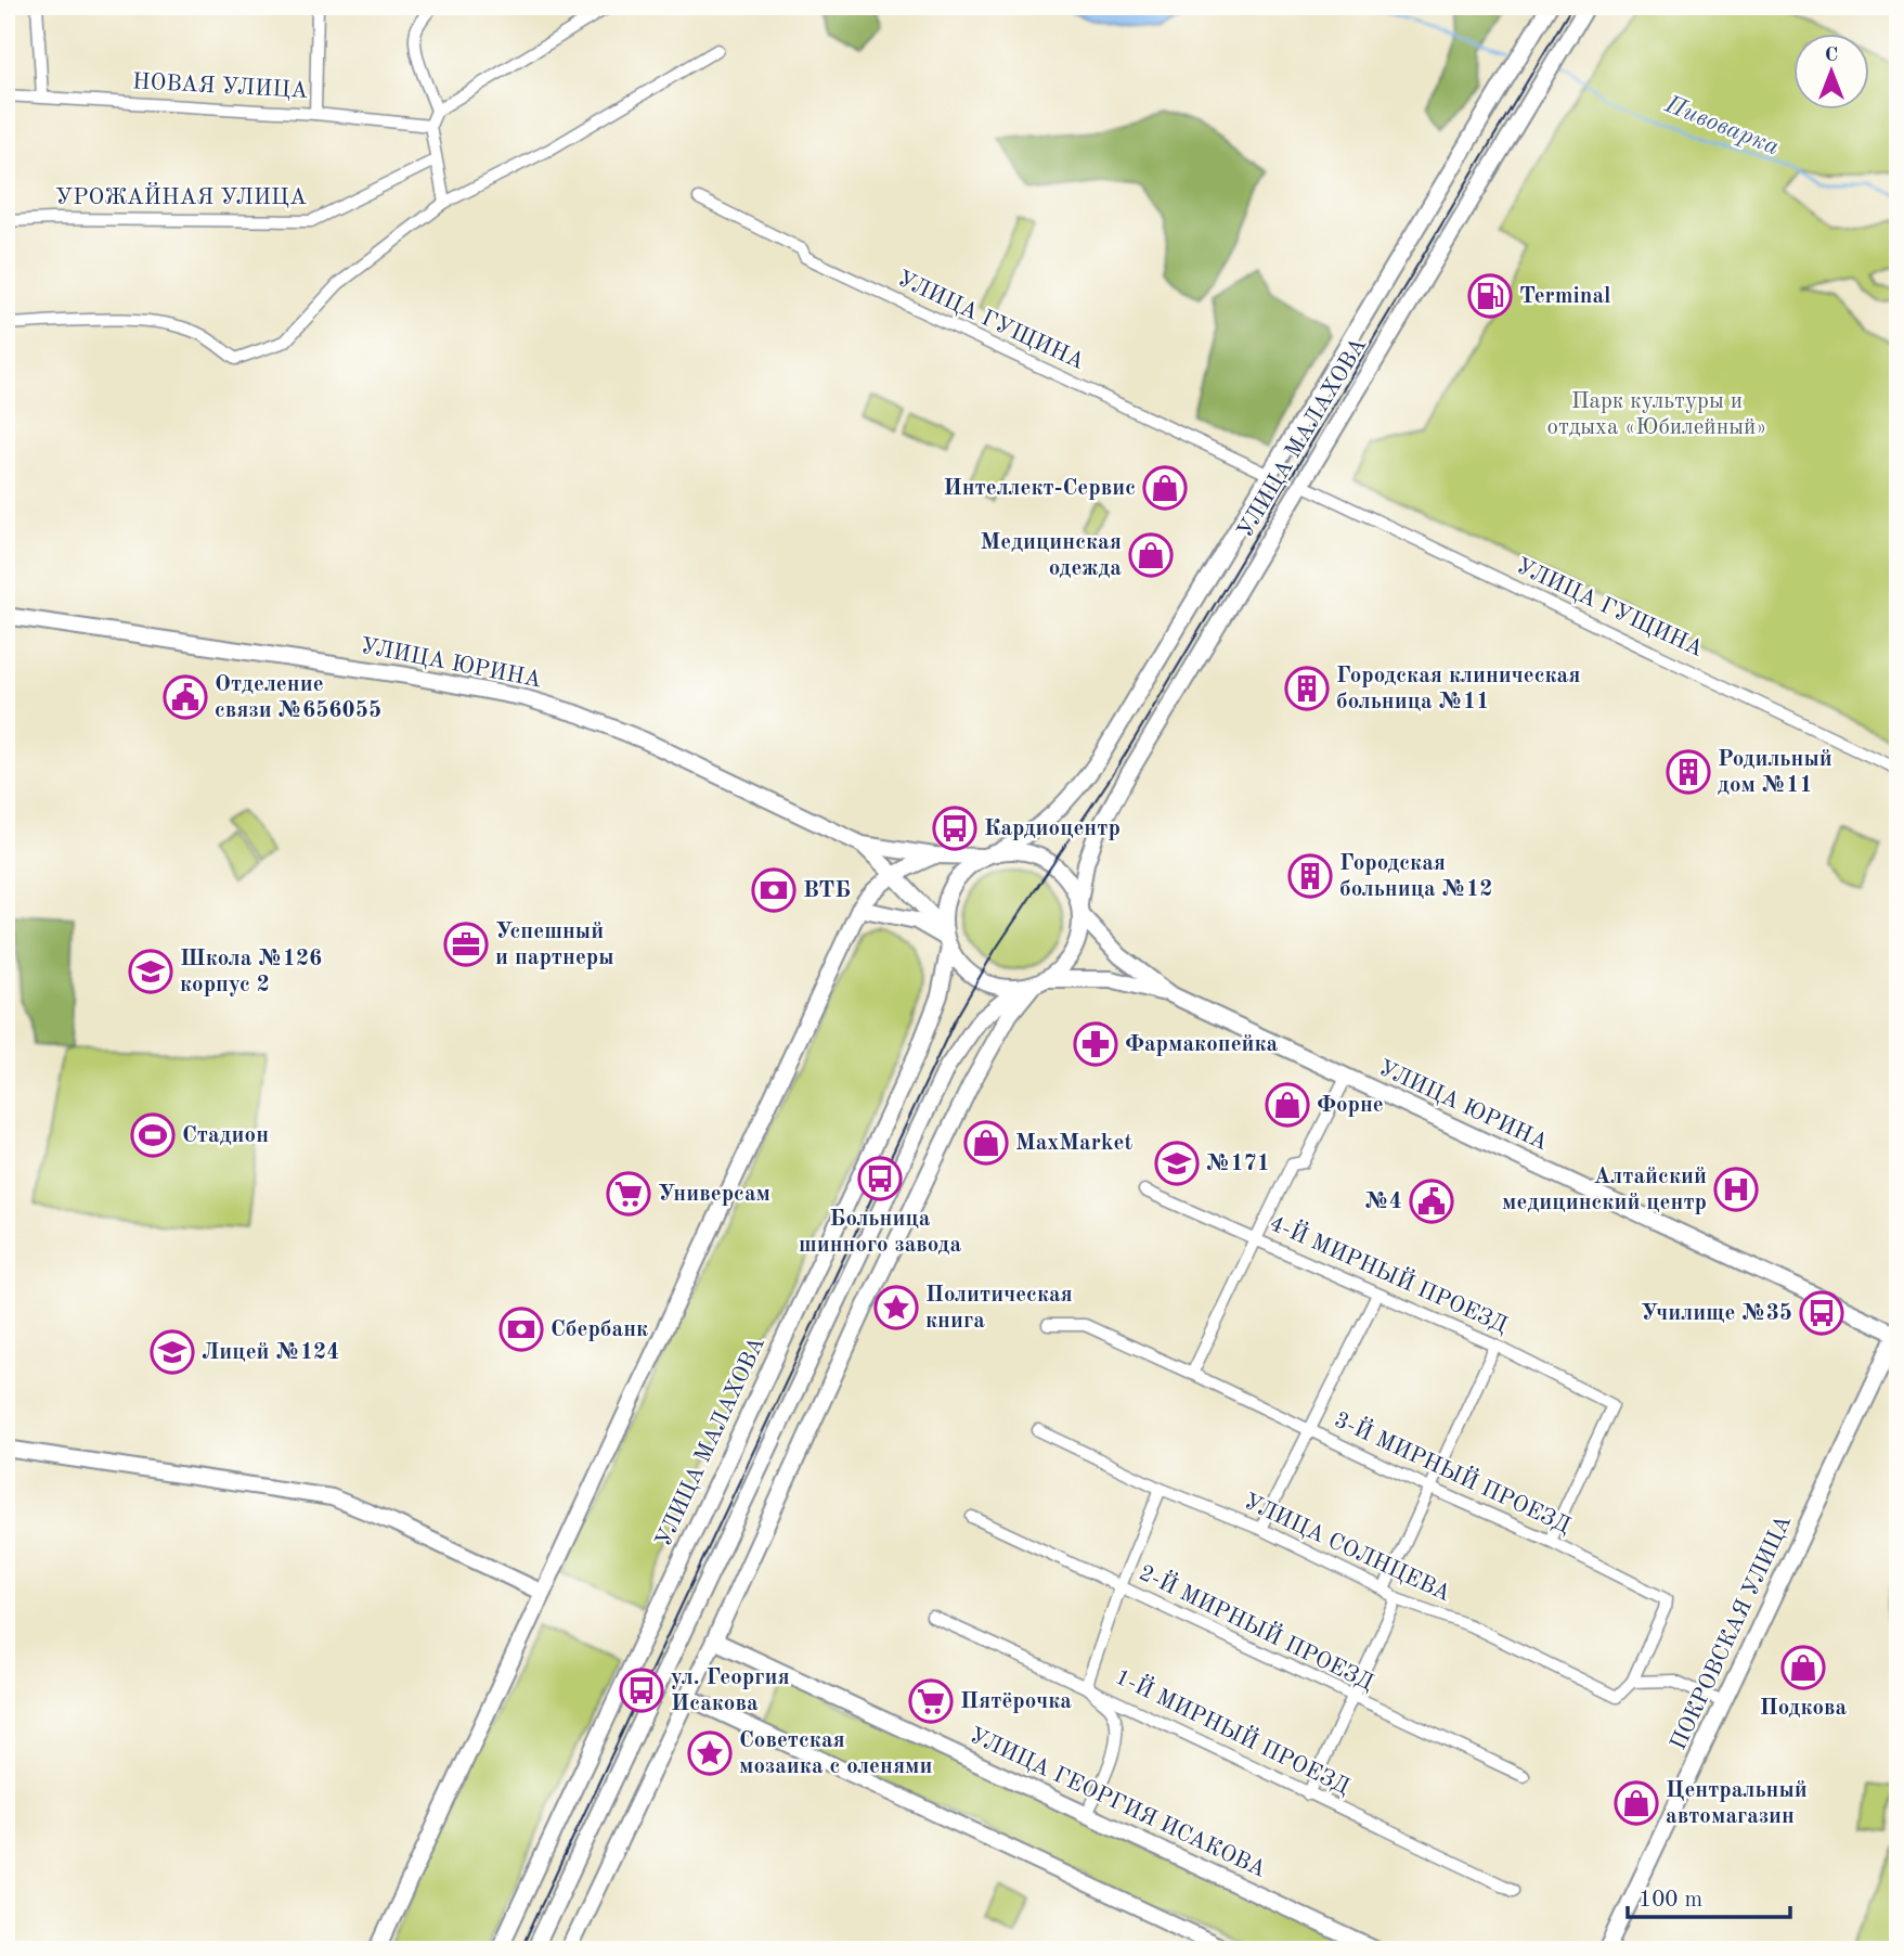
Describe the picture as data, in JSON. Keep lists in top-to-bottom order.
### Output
{
  "streets": {
    "main road": [
      "УЛИЦА МАЛАХОВА",
      "УЛИЦА ЮРИНА",
      "ПОКРОВСКАЯ УЛИЦА",
      "УЛИЦА ГЕОРГИЯ ИСАКОВА"
    ],
    "street": [
      "НОВАЯ УЛИЦА",
      "УРОЖАЙНАЯ УЛИЦА",
      "УЛИЦА ГУЩИНА",
      "4-Й МИРНЫЙ ПРОЕЗД",
      "3-Й МИРНЫЙ ПРОЕЗД",
      "УЛИЦА СОЛНЦЕВА",
      "2-Й МИРНЫЙ ПРОЕЗД",
      "1-Й МИРНЫЙ ПРОЕЗД"
    ]
  },
  "crossings": [
    ["УЛИЦА ГУЩИНА", "УЛИЦА МАЛАХОВА"],
    ["УЛИЦА МАЛАХОВА", "УЛИЦА ЮРИНА"],
    ["УЛИЦА ЮРИНА", "ПОКРОВСКАЯ УЛИЦА"],
    ["4-Й МИРНЫЙ ПРОЕЗД", "3-Й МИРНЫЙ ПРОЕЗД"],
    ["3-Й МИРНЫЙ ПРОЕЗД", "УЛИЦА СОЛНЦЕВА"]
  ],
  "water": ["Пивоварка"],
  "parks": ["Парк культуры и отдыха «Юбилейный»"],
  "places": {
    "fuel station": ["Terminal"],
    "shop": [
      "Интеллект-Сервис",
      "Медицинская одежда",
      "Форне",
      "MaxMarket",
      "Подкова",
      "Центральный автомагазин"
    ],
    "building": ["Городская клиническая больница №11", "Родильный дом №11", "Городская больница №12"],
    "public building": ["Отделение связи №656055", "№4"],
    "bus stop": [
      "Кардиоцентр",
      "Больница шинного завода",
      "Училище №35",
      "ул. Георгия Исакова"
    ],
    "bank": ["ВТБ", "Сбербанк"],
    "office": ["Успешный и партнеры"],
    "school or university": ["Школа №126 корпус 2", "№171", "Лицей №124"],
    "pharmacy": ["Фармакопейка"],
    "sports": ["Стадион"],
    "hospital": ["Алтайский медицинский центр"],
    "supermarket": ["Универсам", "Пятёрочка"],
    "place": ["Политическая книга", "Советская мозаика с оленями"]
  },
  "scale_bar": "100 m",
  "north": "top"
}
